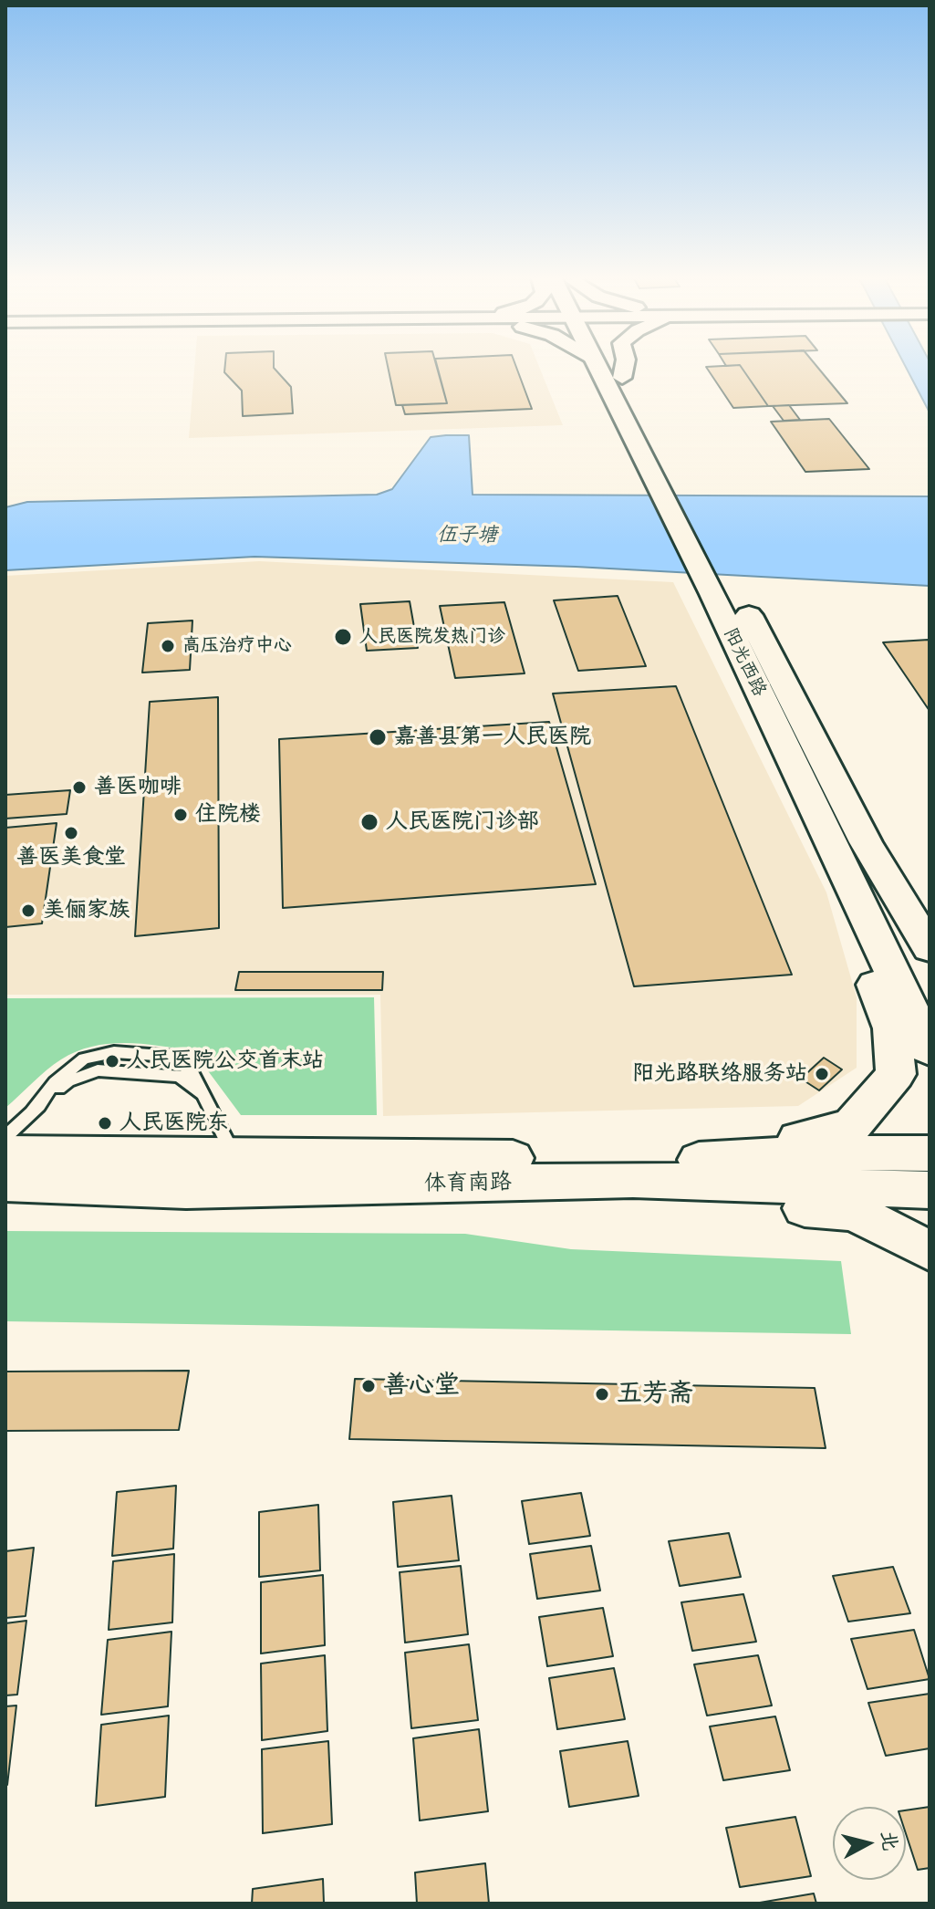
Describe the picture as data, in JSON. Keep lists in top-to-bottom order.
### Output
{
  "streets": {
    "main road": ["阳光西路", "体育南路"]
  },
  "water": ["伍子塘"],
  "places": [
    "人民医院发热门诊",
    "高压治疗中心",
    "嘉善县第一人民医院",
    "善医咖啡",
    "住院楼",
    "人民医院门诊部",
    "善医美食堂",
    "美俪家族",
    "人民医院公交首末站",
    "阳光路联络服务站",
    "人民医院东",
    "善心堂",
    "五芳斋"
  ],
  "north": "right"
}
